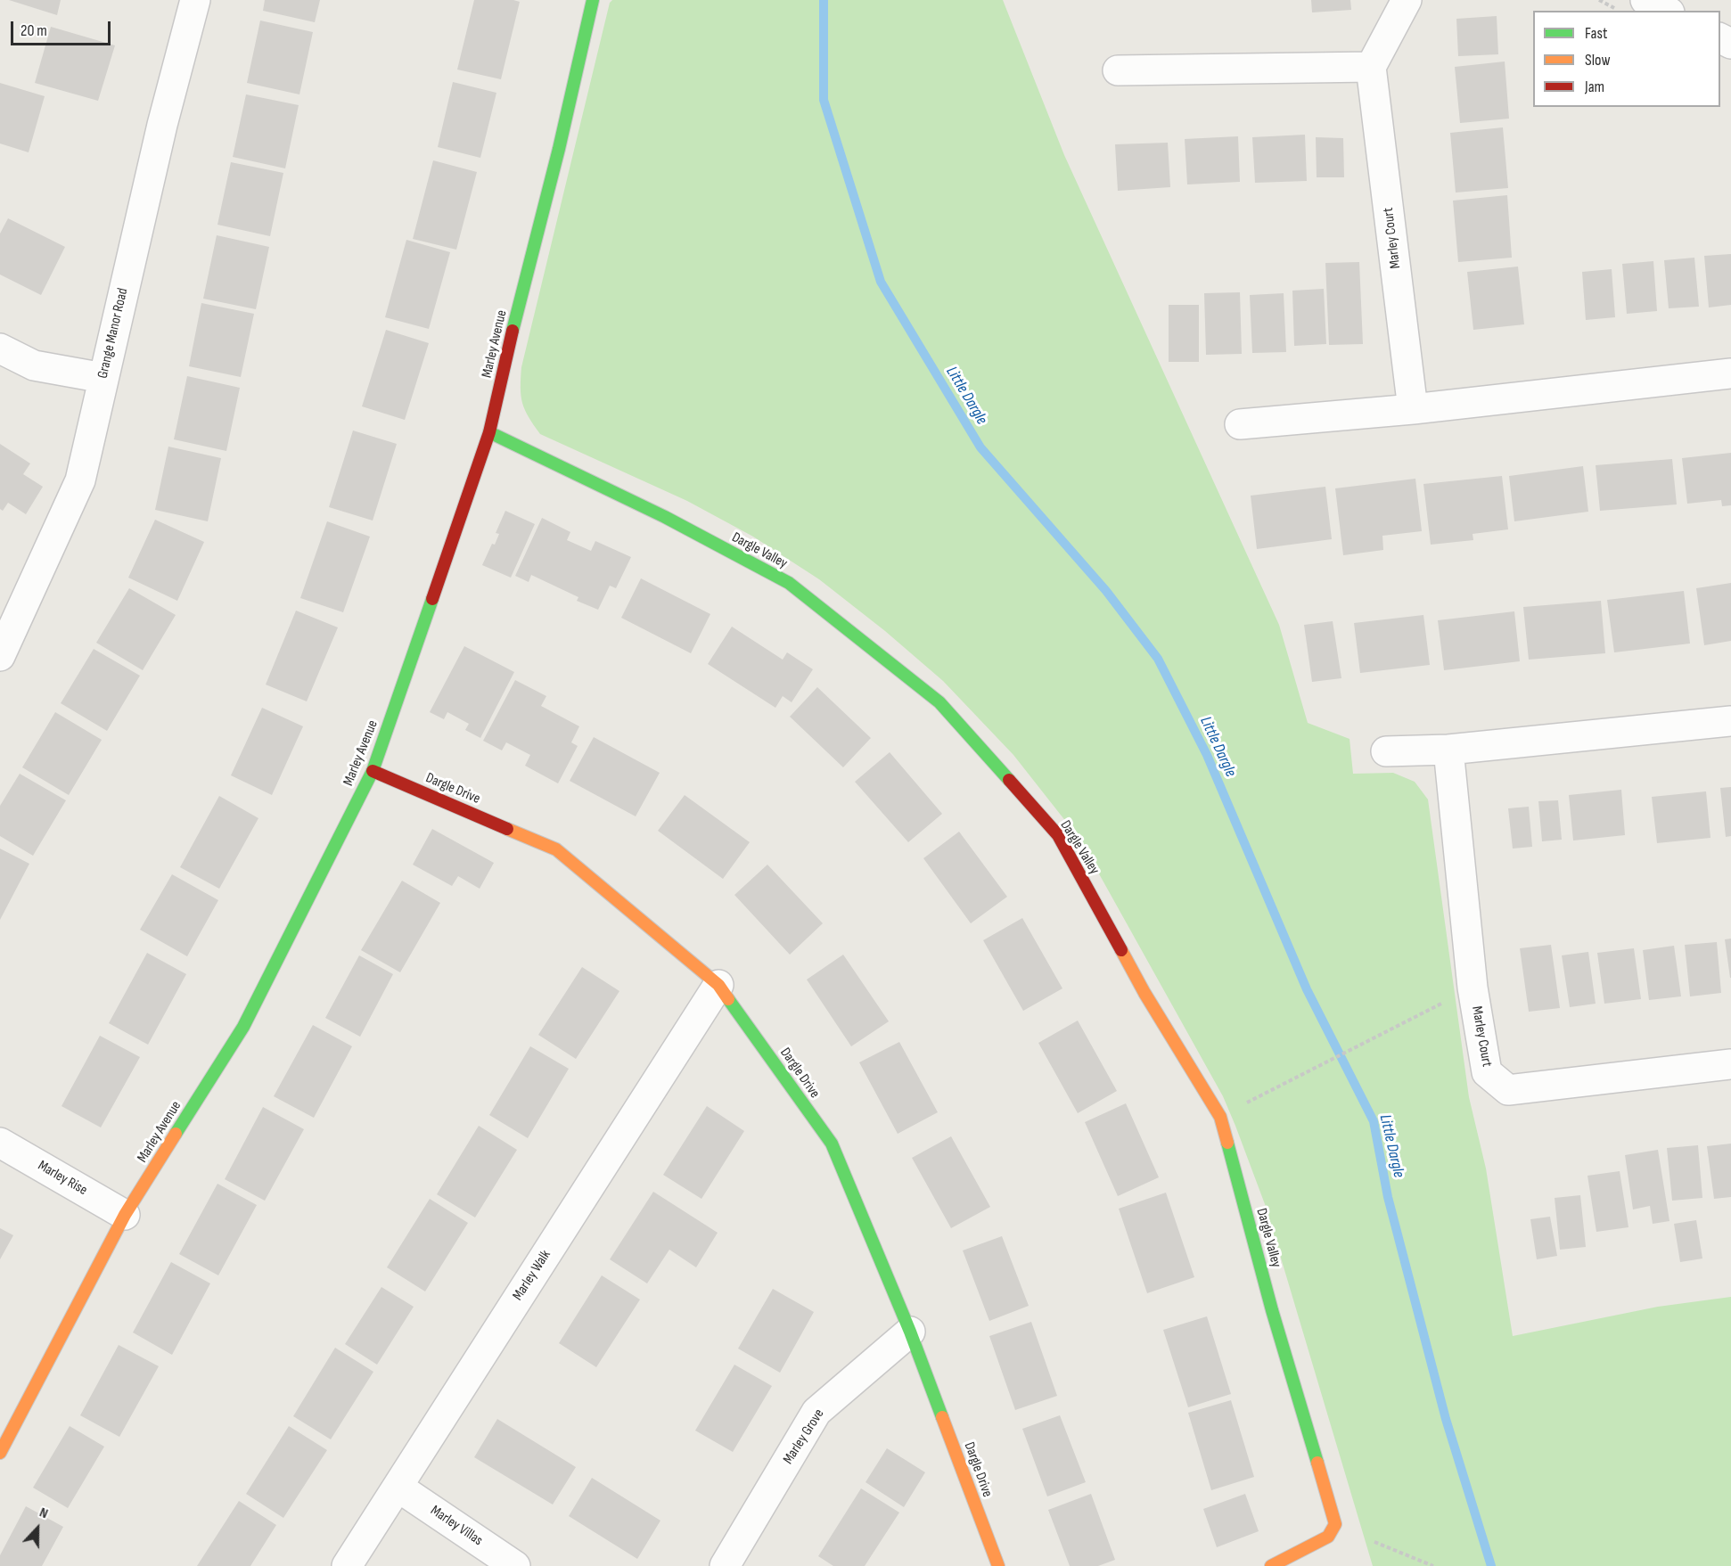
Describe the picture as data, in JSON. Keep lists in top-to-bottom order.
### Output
{
  "streets": {
    "street": [
      "Marley Court",
      "Grange Manor Road",
      "Marley Avenue",
      "Dargle Valley",
      "Dargle Drive",
      "Marley Rise",
      "Marley Walk",
      "Marley Grove",
      "Marley Villas"
    ]
  },
  "crossings": [
    ["Marley Avenue", "Dargle Valley"],
    ["Marley Avenue", "Dargle Drive"],
    ["Marley Avenue", "Marley Rise"],
    ["Dargle Drive", "Marley Walk"],
    ["Dargle Drive", "Marley Grove"],
    ["Marley Walk", "Marley Villas"]
  ],
  "water": ["Little Dargle"],
  "legend": ["Fast", "Slow", "Jam"],
  "scale_bar": "20 m",
  "north": "top"
}
